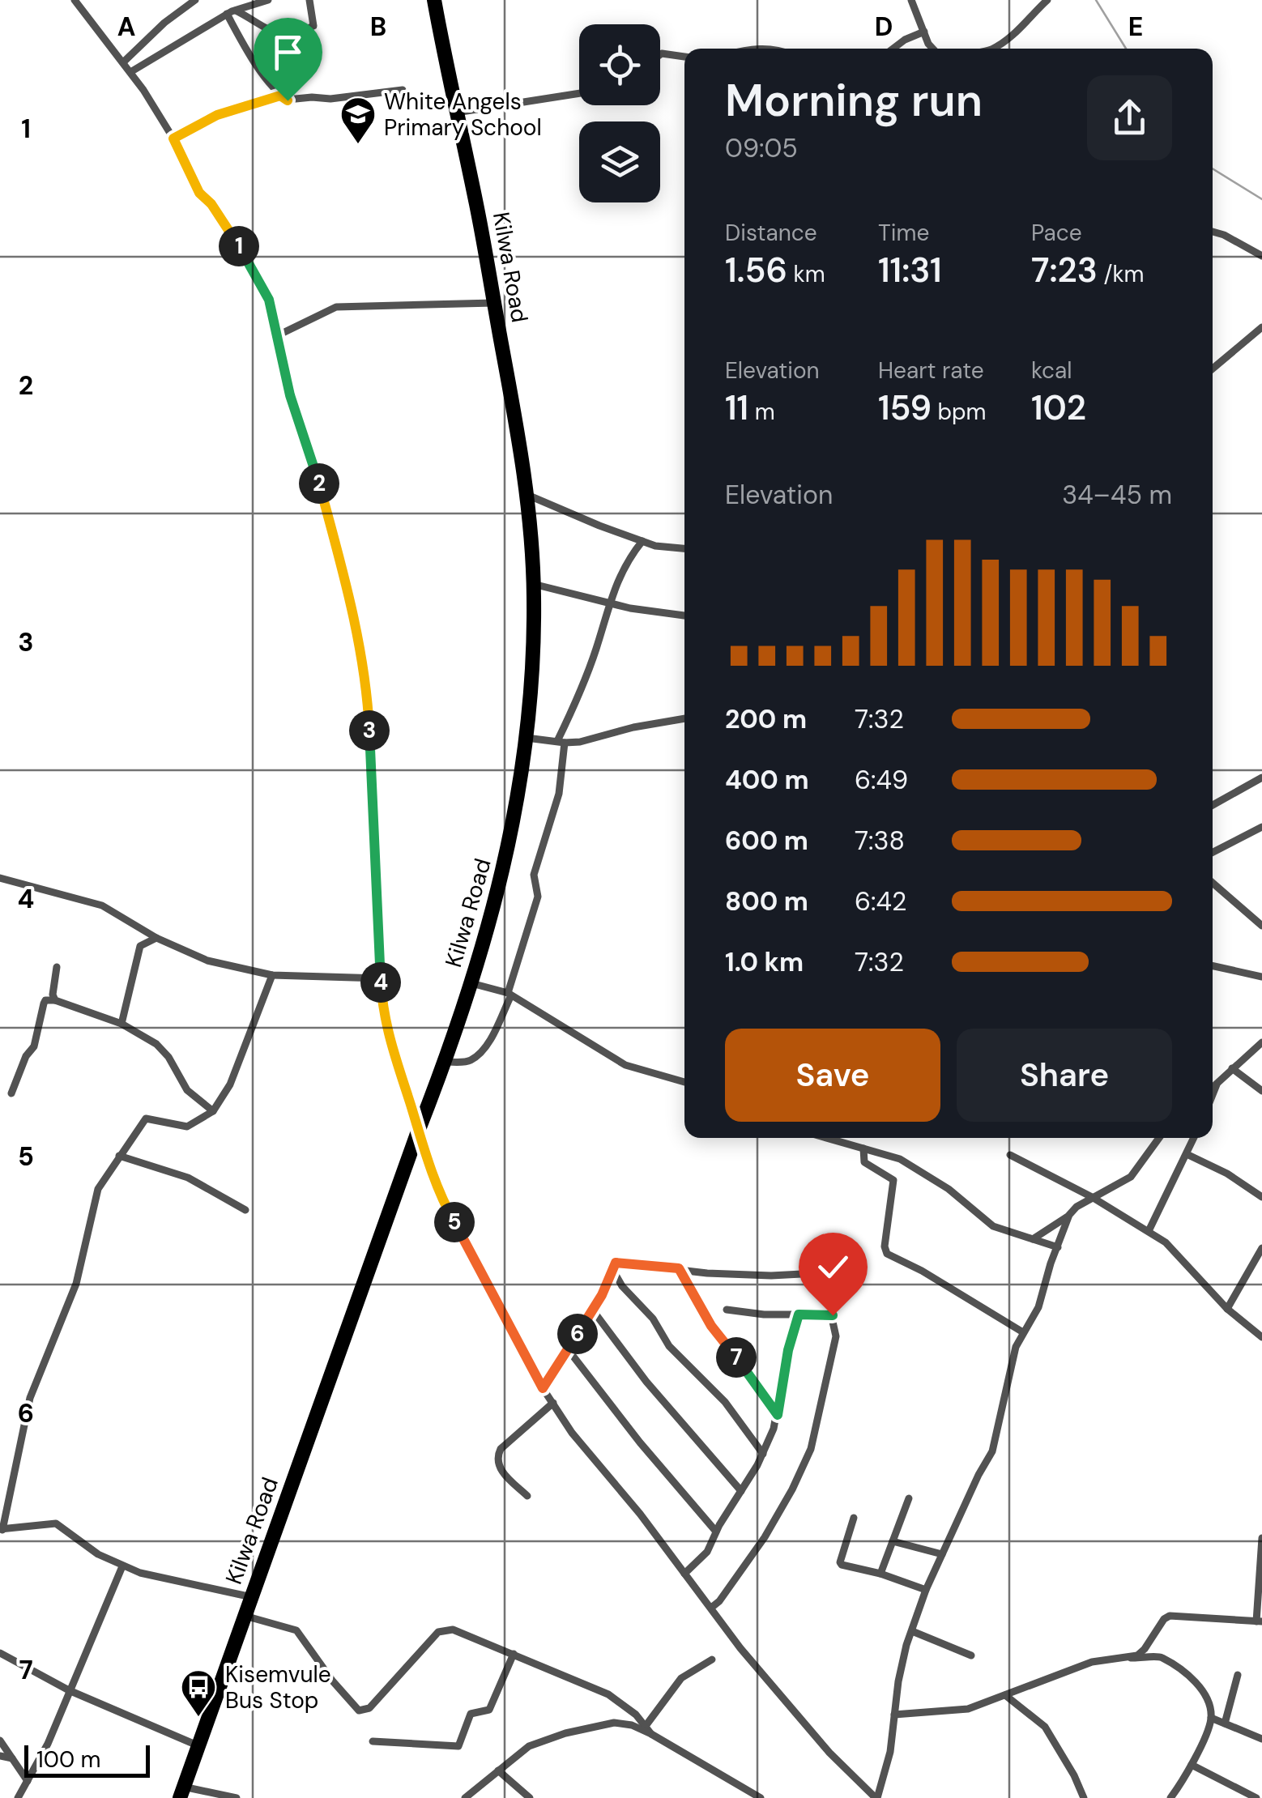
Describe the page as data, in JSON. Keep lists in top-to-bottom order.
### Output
{
  "streets": {
    "highway": ["Kilwa Road"]
  },
  "places": {
    "school or university": ["White Angels Primary School"],
    "bus stop": ["Kisemvule Bus Stop"]
  },
  "scale_bar": "100 m",
  "page": {
    "heading": ["Morning run", "09:05"],
    "stats": [
      ["Distance", "1.56 km"],
      ["Time", "11:31"],
      ["Pace", "7:23 /km"],
      ["Elevation", "11 m"],
      ["Heart rate", "159 bpm"],
      ["kcal", "102"]
    ],
    "pins": [
      "1",
      "2",
      "3",
      "4",
      "5",
      "6",
      "7"
    ],
    "chart": ["Elevation", "34–45 m"],
    "list": [
      {
        "name": "200 m",
        "note": "7:32"
      },
      {
        "name": "400 m",
        "note": "6:49"
      },
      {
        "name": "600 m",
        "note": "7:38"
      },
      {
        "name": "800 m",
        "note": "6:42"
      },
      {
        "name": "1.0 km",
        "note": "7:32"
      }
    ],
    "buttons": ["Save", "Share"],
    "scale": "100 m"
  },
  "grid": {
    "columns": [
      "A",
      "B",
      "D",
      "E"
    ],
    "rows": [
      "1",
      "2",
      "3",
      "4",
      "5",
      "6",
      "7"
    ]
  }
}
